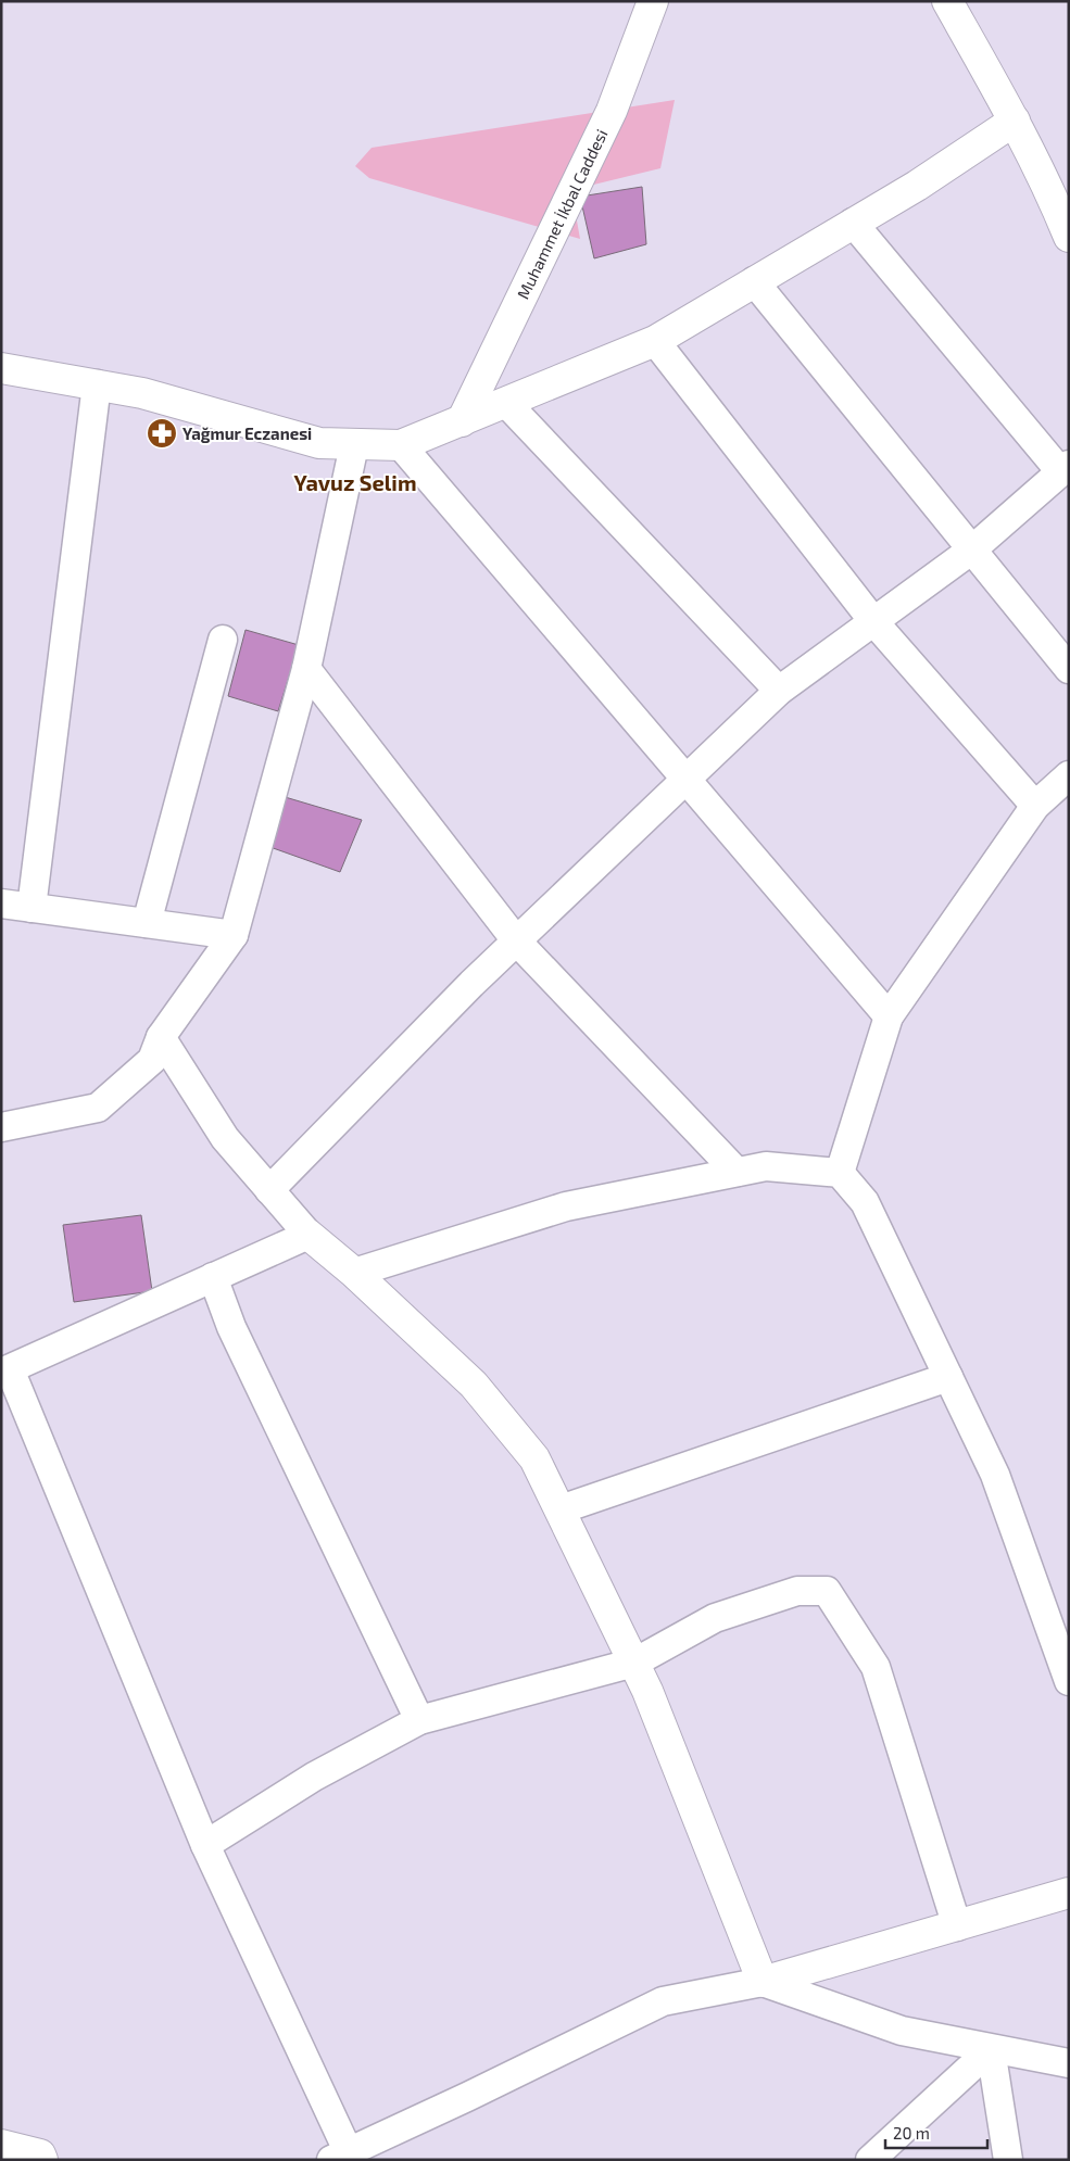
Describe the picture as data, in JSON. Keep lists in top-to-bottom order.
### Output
{
  "streets": {
    "street": ["Muhammet İkbal Caddesi"]
  },
  "districts": ["Yavuz Selim"],
  "places": {
    "pharmacy": ["Yağmur Eczanesi"]
  },
  "scale_bar": "20 m"
}
